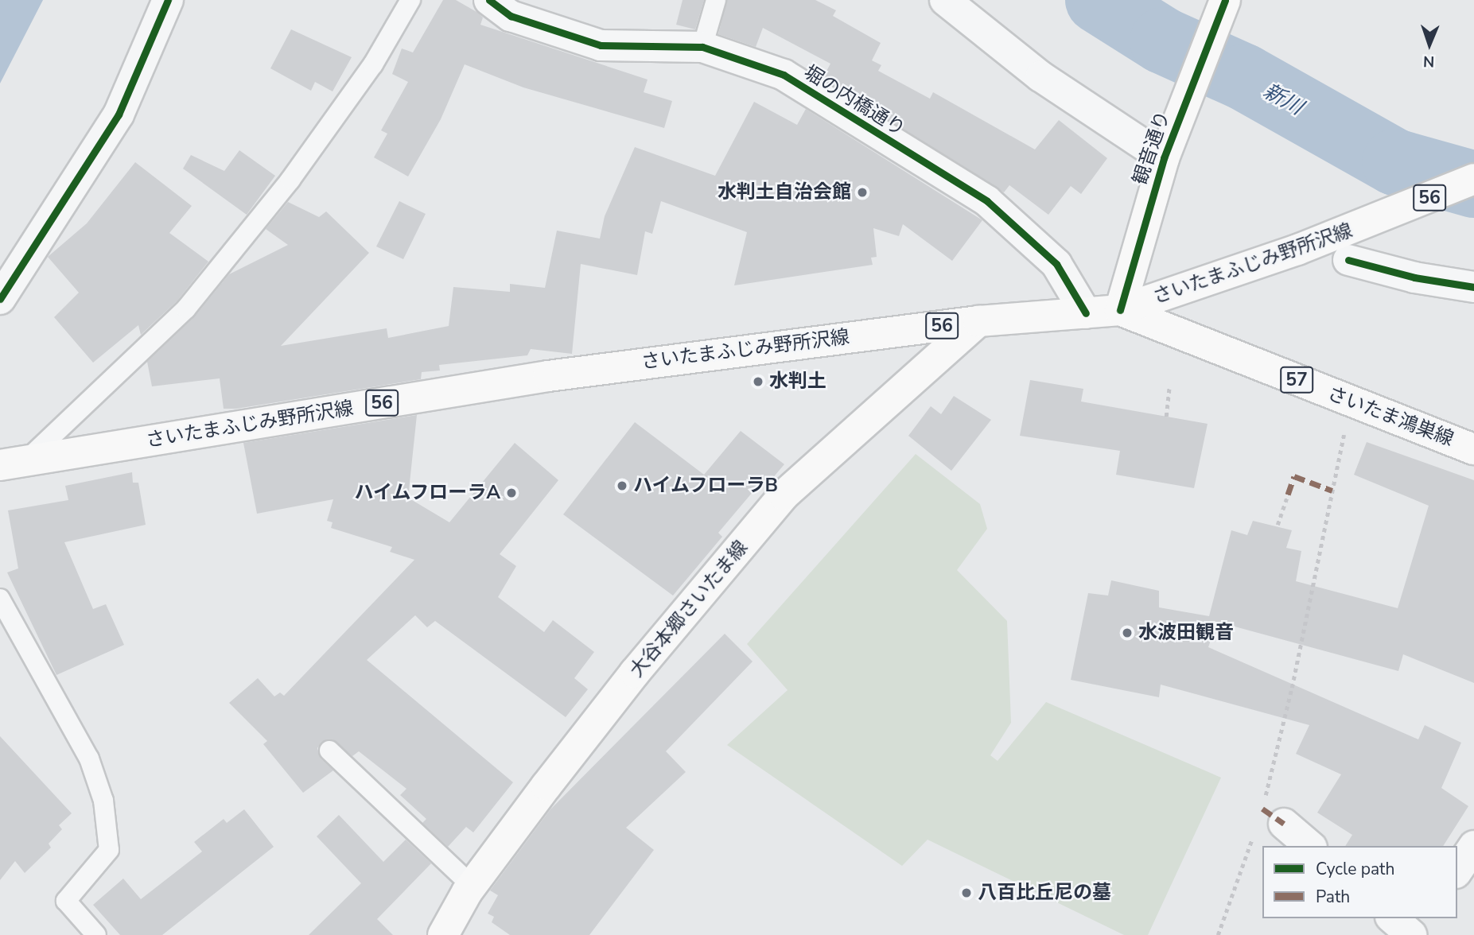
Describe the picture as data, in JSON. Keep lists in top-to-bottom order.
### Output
{
  "streets": {
    "main road": [
      "観音通り",
      "56",
      "さいたまふじみ野所沢線",
      "57",
      "さいたま鴻巣線",
      "大谷本郷さいたま線"
    ],
    "street": ["堀の内橋通り"]
  },
  "crossings": [
    ["堀の内橋通り", "さいたまふじみ野所沢線"],
    ["観音通り", "さいたまふじみ野所沢線"],
    ["観音通り", "さいたま鴻巣線"],
    ["さいたまふじみ野所沢線", "さいたま鴻巣線"],
    ["さいたまふじみ野所沢線", "大谷本郷さいたま線"]
  ],
  "water": ["新川"],
  "places": [
    "水判土自治会館",
    "水判土",
    "ハイムフローラB",
    "ハイムフローラA",
    "水波田観音",
    "八百比丘尼の墓"
  ],
  "legend": ["Cycle path", "Path"],
  "north": "bottom"
}
